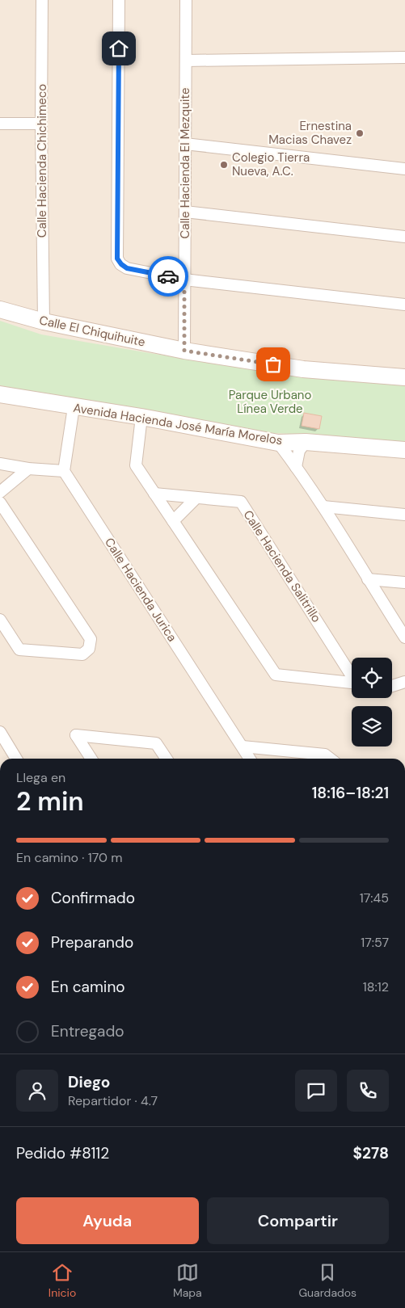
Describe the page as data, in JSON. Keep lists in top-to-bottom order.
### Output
{
  "streets": {
    "main road": ["Calle El Chiquihuite", "Avenida Hacienda José María Morelos"],
    "street": [
      "Calle Hacienda Chichimeco",
      "Calle Hacienda El Mezquite",
      "Calle Hacienda Salitrillo",
      "Calle Hacienda Jurica"
    ]
  },
  "crossings": [
    ["Calle Hacienda Chichimeco", "Calle El Chiquihuite"],
    ["Calle Hacienda El Mezquite", "Calle El Chiquihuite"]
  ],
  "parks": ["Parque Urbano Línea Verde"],
  "places": ["Ernestina Macias Chavez", "Colegio Tierra Nueva, A.C."],
  "page": {
    "heading": ["2 min", "Llega en", "18:16–18:21"],
    "panel": [
      "Diego",
      "Repartidor · 4.7",
      "Pedido #8112",
      "$278"
    ],
    "bar": "En camino · 170 m",
    "list": [
      ["Confirmado", "17:45"],
      ["Preparando", "17:57"],
      ["En camino", "18:12"],
      "Entregado"
    ],
    "buttons": ["Ayuda", "Compartir"],
    "tabs": ["Inicio", "Mapa", "Guardados"]
  }
}
